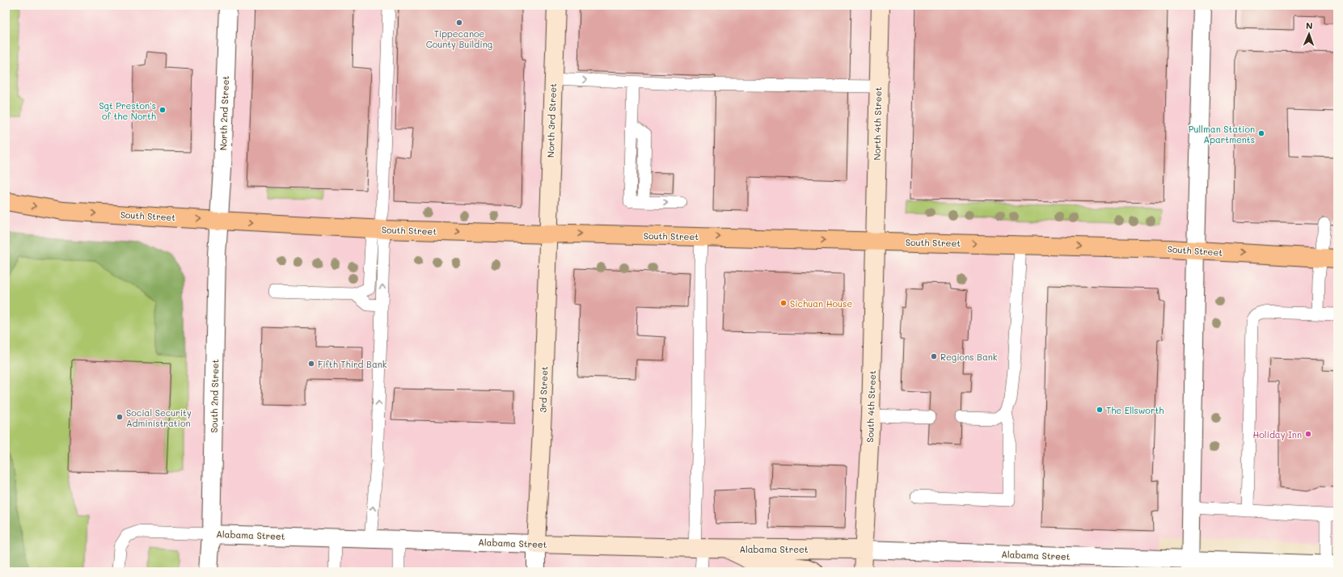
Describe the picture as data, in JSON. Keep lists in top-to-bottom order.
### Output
{
  "streets": {
    "main road": ["South Street"],
    "street": [
      "North 2nd Street",
      "North 3rd Street",
      "North 4th Street",
      "3rd Street",
      "South 2nd Street",
      "South 4th Street",
      "Alabama Street"
    ]
  },
  "crossings": [
    ["North 2nd Street", "South Street"],
    ["North 2nd Street", "South 2nd Street"],
    ["North 3rd Street", "South Street"],
    ["North 3rd Street", "3rd Street"],
    ["North 4th Street", "South Street"],
    ["North 4th Street", "South 4th Street"],
    ["South Street", "3rd Street"],
    ["South Street", "South 2nd Street"],
    ["South Street", "South 4th Street"],
    ["3rd Street", "Alabama Street"],
    ["South 2nd Street", "Alabama Street"],
    ["South 4th Street", "Alabama Street"]
  ],
  "one_way": ["South Street"],
  "places": [
    "Tippecanoe County Building",
    "Sgt Preston's of the North",
    "Pullman Station Apartments",
    "Sichuan House",
    "Regions Bank",
    "Fifth Third Bank",
    "The Ellsworth",
    "Social Security Administration",
    "Holiday Inn"
  ],
  "north": "top"
}
